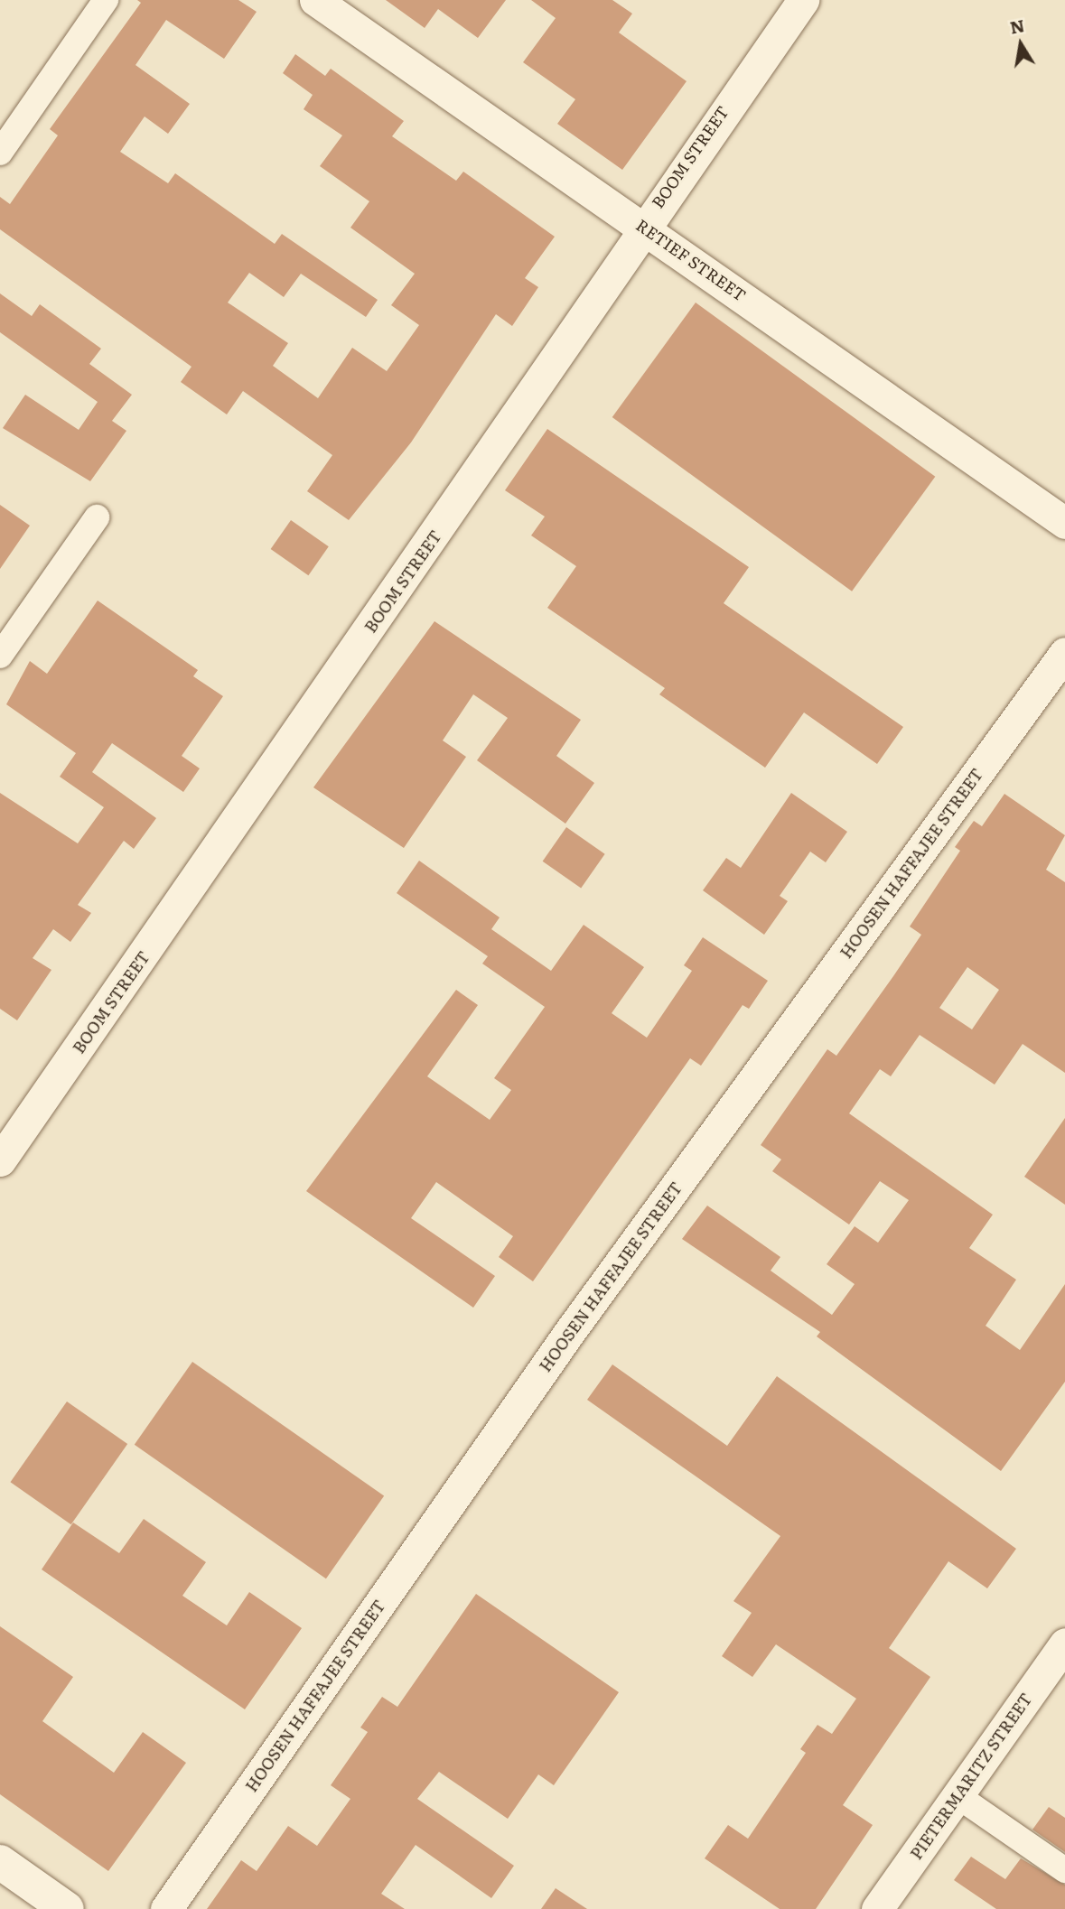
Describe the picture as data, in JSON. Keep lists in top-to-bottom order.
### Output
{
  "streets": {
    "street": [
      "BOOM STREET",
      "RETIEF STREET",
      "HOOSEN HAFFAJEE STREET",
      "PIETERMARITZ STREET"
    ]
  },
  "crossings": [
    ["BOOM STREET", "RETIEF STREET"]
  ],
  "north": "top"
}
